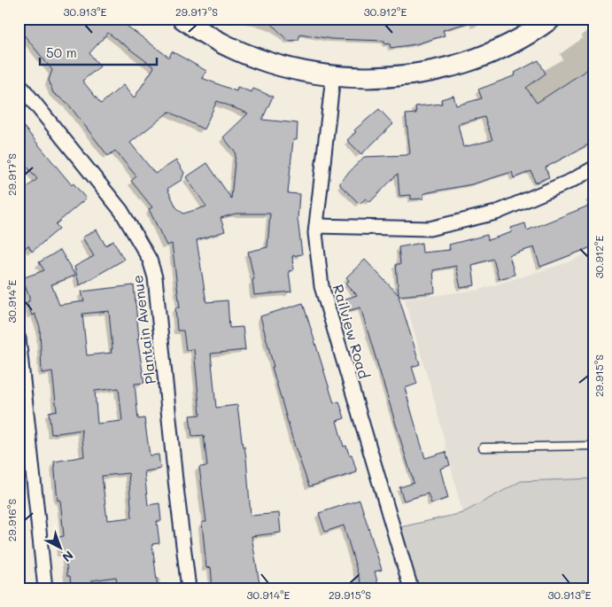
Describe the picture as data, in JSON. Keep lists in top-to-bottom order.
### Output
{
  "streets": {
    "street": ["Plantain Avenue", "Railview Road"]
  },
  "scale_bar": "50 m",
  "north": "bottom right",
  "coordinates": [
    "30.913°E",
    "29.917°S",
    "30.912°E",
    "30.914°E",
    "29.915°S",
    "29.916°S"
  ]
}
